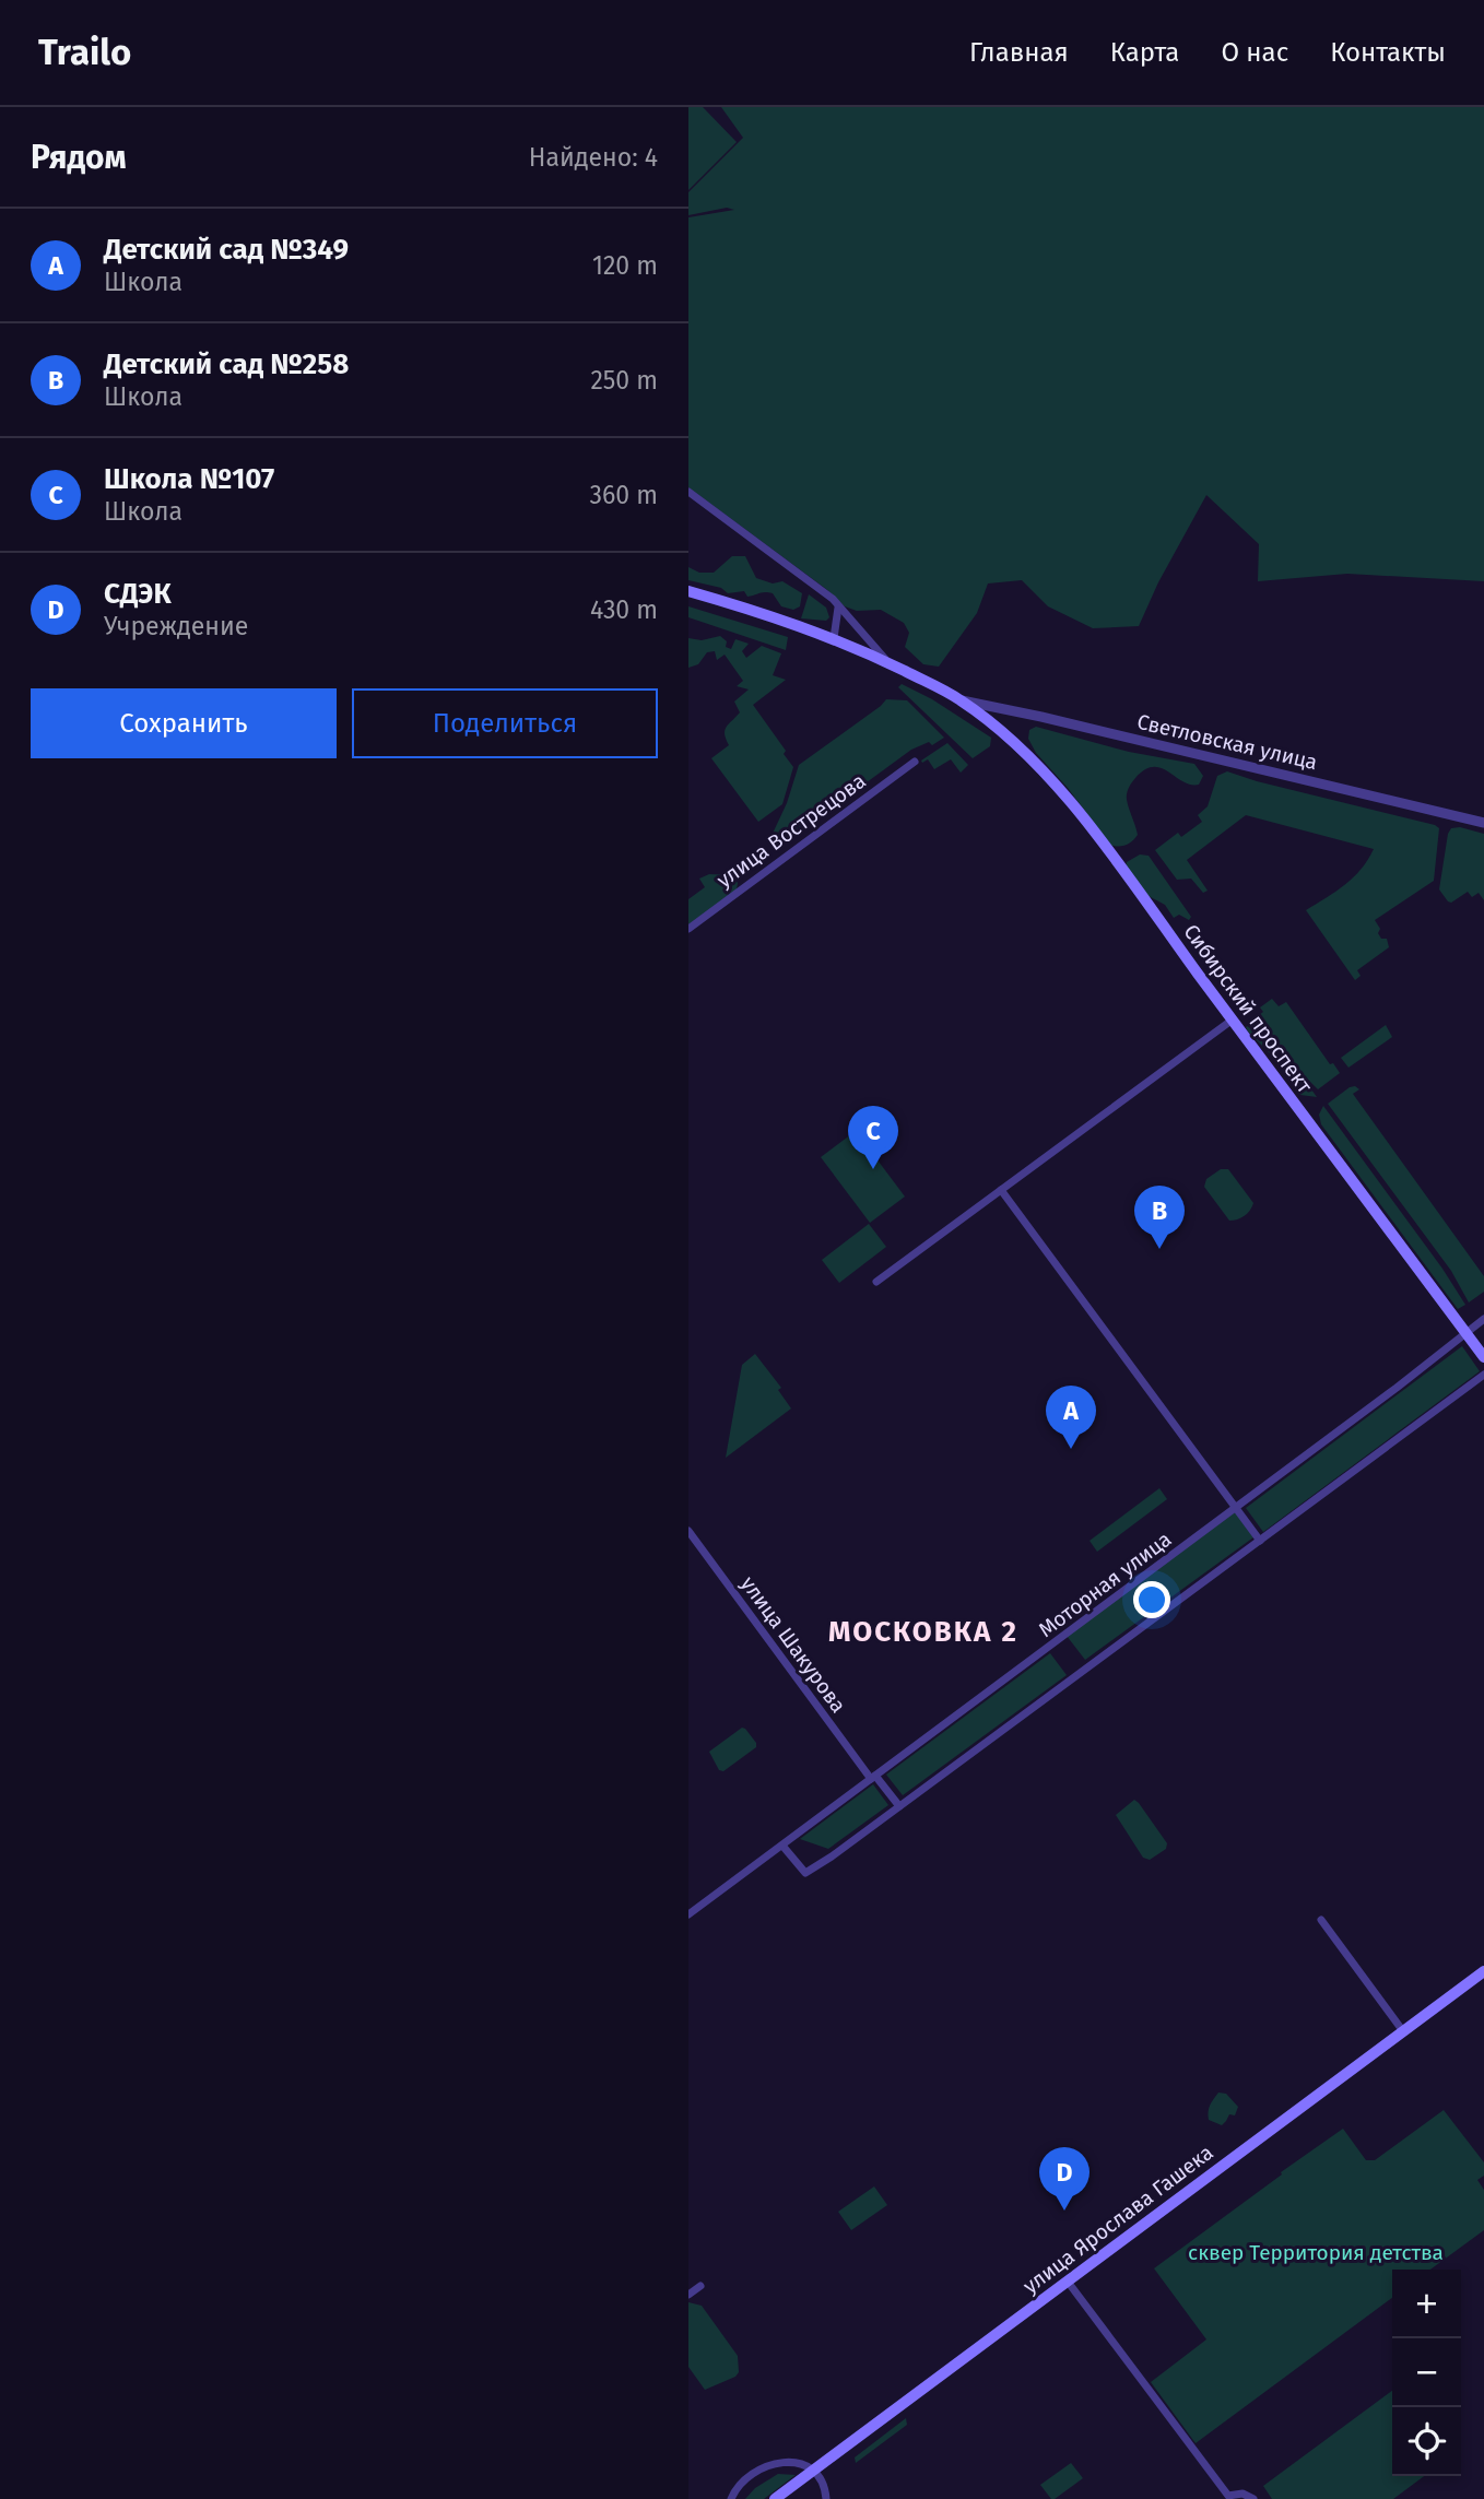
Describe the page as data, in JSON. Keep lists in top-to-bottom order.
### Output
{
  "streets": {
    "main road": ["Сибирский проспект", "улица Ярослава Гашека"],
    "street": [
      "Светловская улица",
      "улица Вострецова",
      "Моторная улица",
      "улица Шакурова"
    ]
  },
  "crossings": [
    ["Светловская улица", "Сибирский проспект"],
    ["Сибирский проспект", "Моторная улица"],
    ["Моторная улица", "улица Шакурова"]
  ],
  "districts": ["МОСКОВКА 2"],
  "parks": ["сквер Территория детства"],
  "page": {
    "header": "Trailo",
    "nav": [
      "Главная",
      "Карта",
      "О нас",
      "Контакты"
    ],
    "heading": ["Рядом", "Найдено: 4"],
    "list": [
      {
        "mark": "A",
        "name": "Детский сад №349",
        "note": "Школа",
        "value": "120 m"
      },
      {
        "mark": "B",
        "name": "Детский сад №258",
        "note": "Школа",
        "value": "250 m"
      },
      {
        "mark": "C",
        "name": "Школа №107",
        "note": "Школа",
        "value": "360 m"
      },
      {
        "mark": "D",
        "name": "СДЭК",
        "note": "Учреждение",
        "value": "430 m"
      }
    ],
    "buttons": ["Сохранить", "Поделиться"],
    "pins": [
      "C",
      "B",
      "A",
      "D"
    ],
    "map_buttons": ["+", "−"]
  }
}
